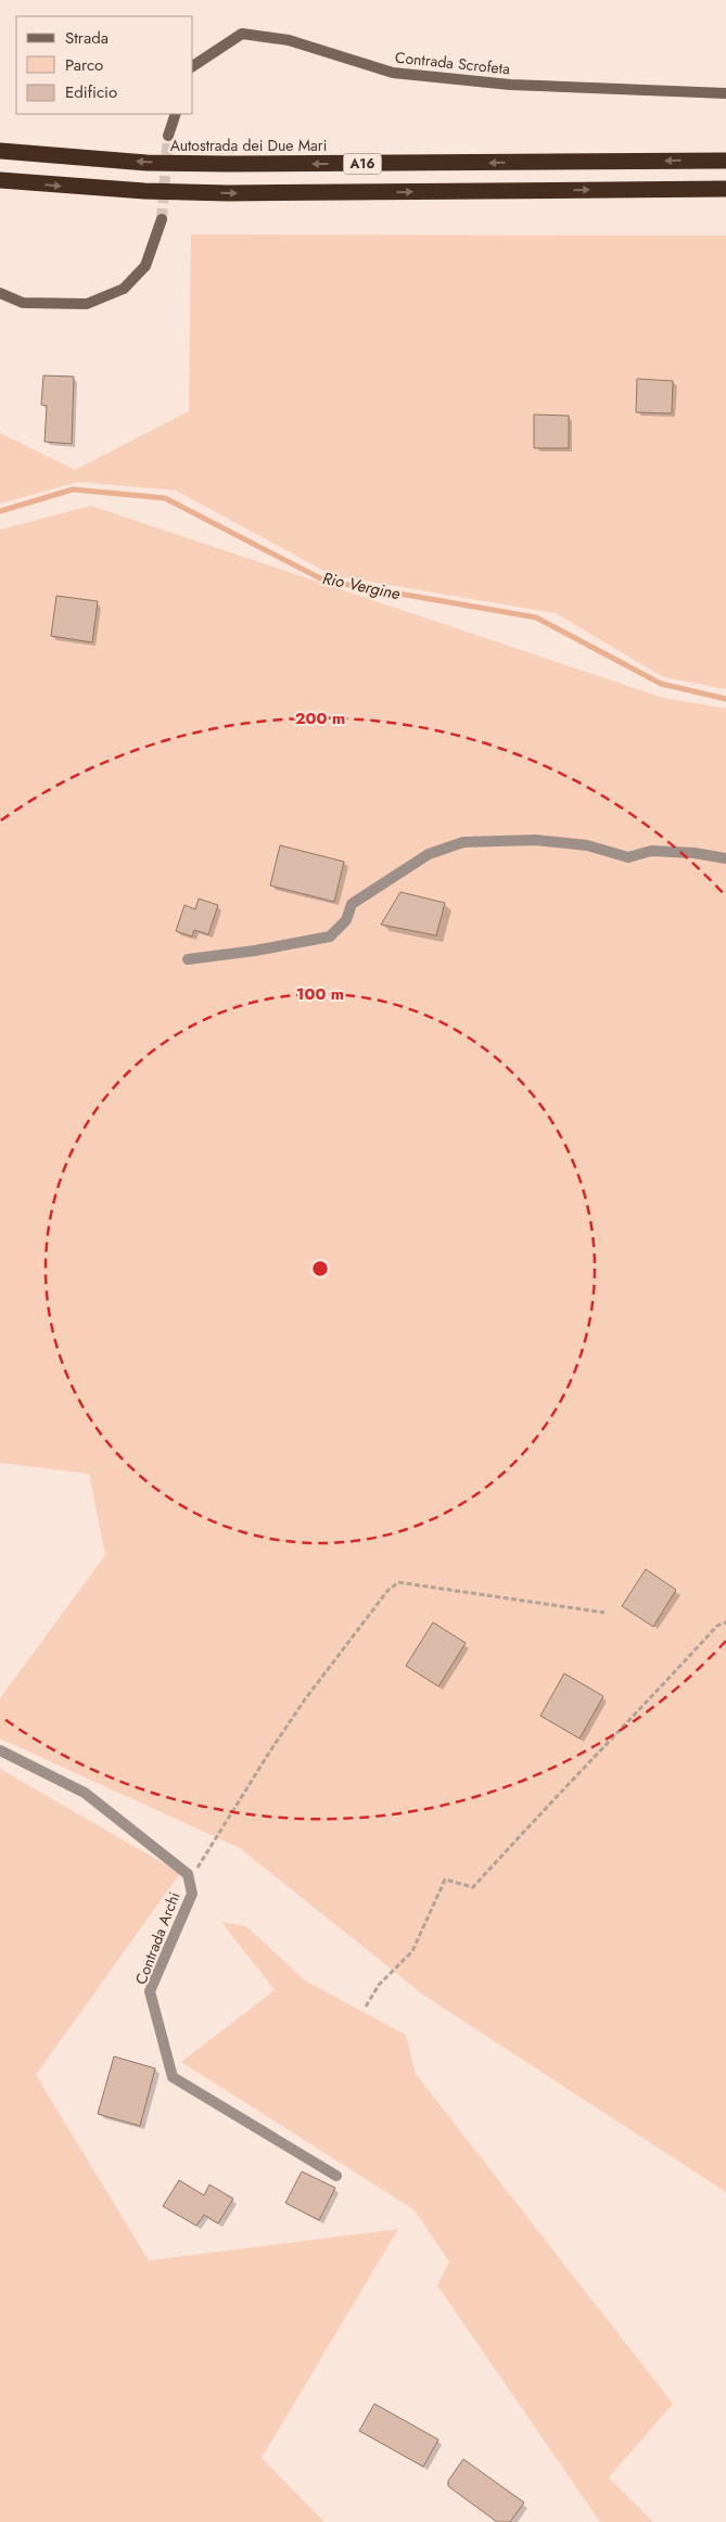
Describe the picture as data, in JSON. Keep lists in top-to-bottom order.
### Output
{
  "streets": {
    "highway": ["Autostrada dei Due Mari", "A16"],
    "street": ["Contrada Scrofeta", "Contrada Archi"]
  },
  "water": ["Rio Vergine"],
  "legend": ["Strada", "Parco", "Edificio"],
  "rings": ["200 m", "100 m"]
}
